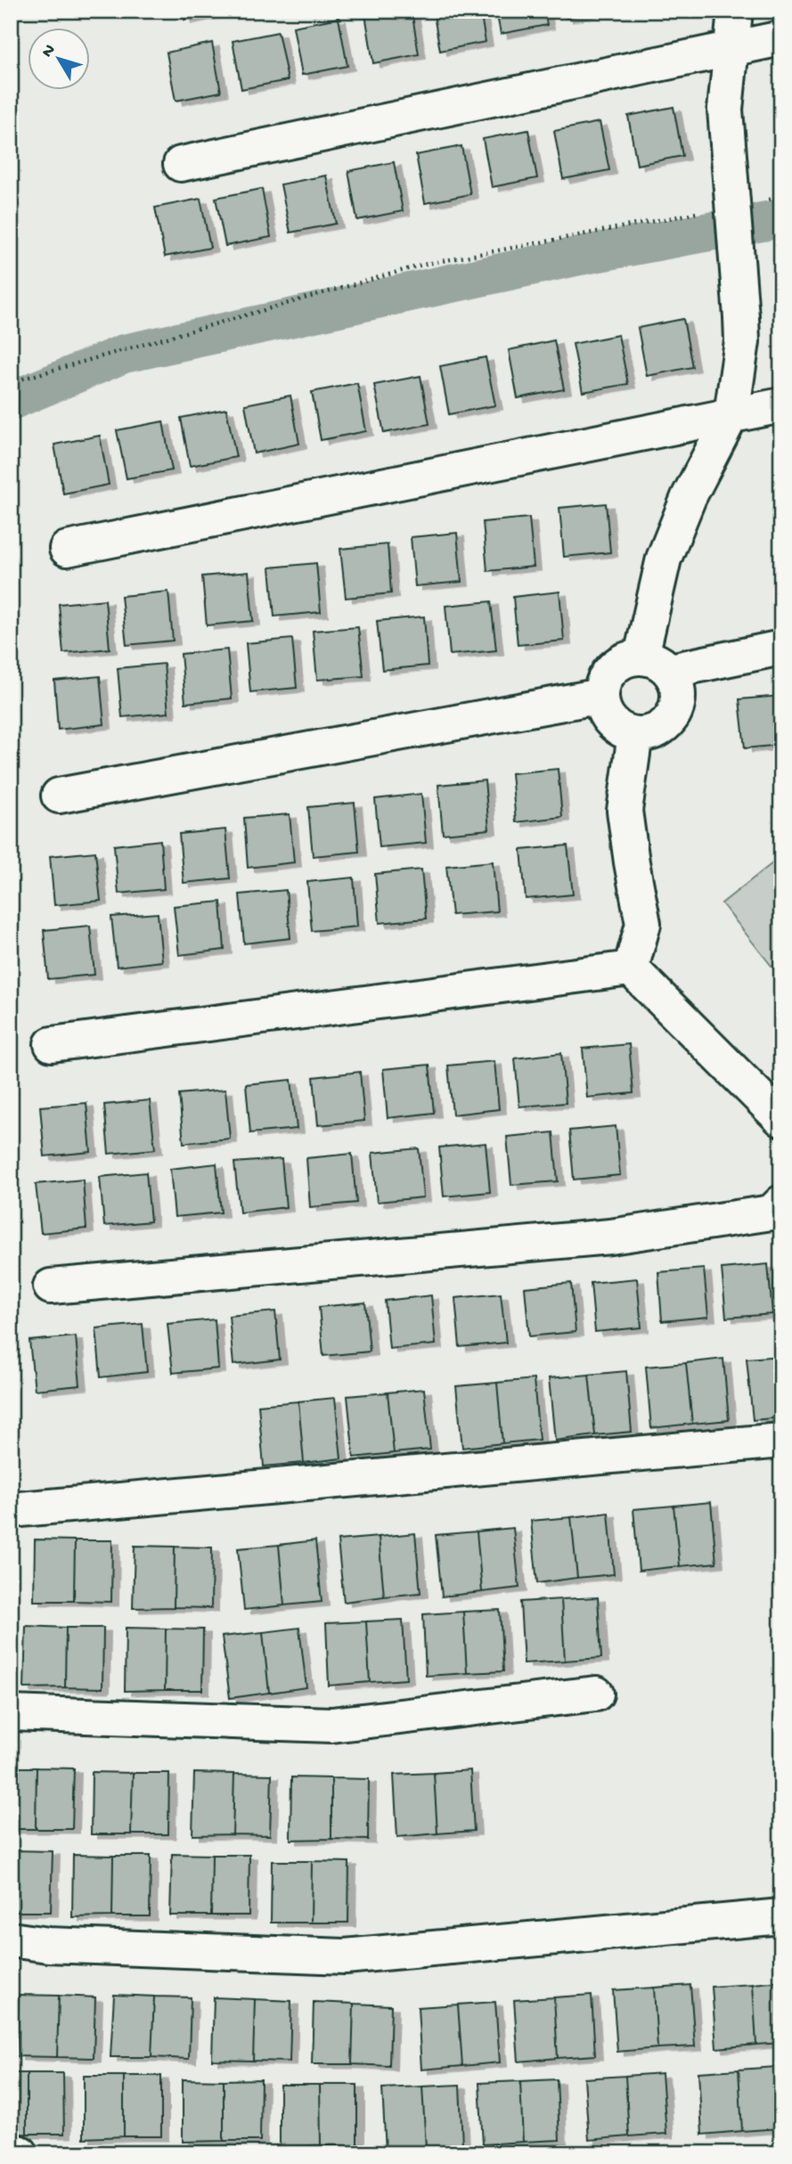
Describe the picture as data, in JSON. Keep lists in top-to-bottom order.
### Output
{
  "north": "top left"
}
